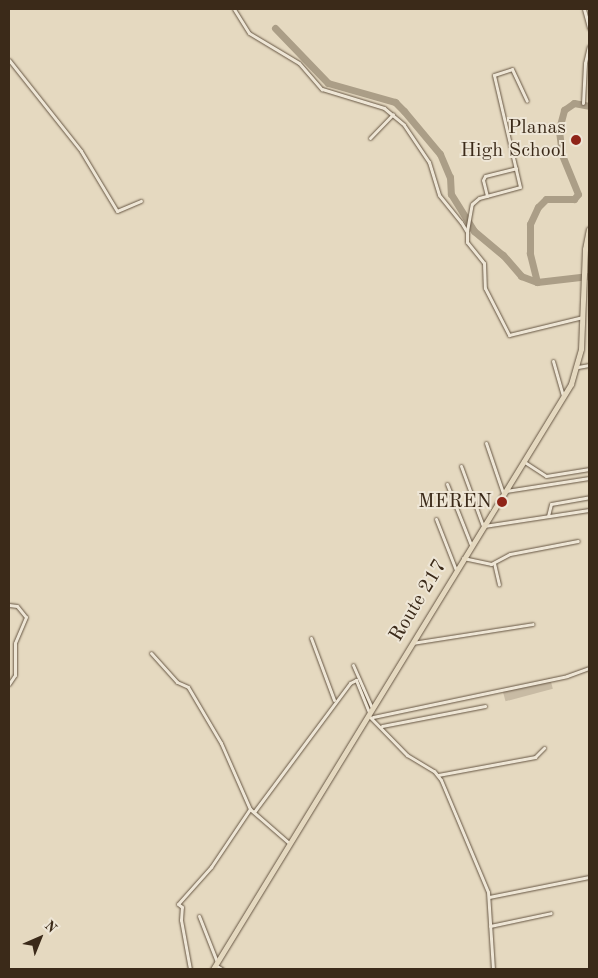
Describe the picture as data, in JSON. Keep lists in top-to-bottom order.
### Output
{
  "streets": {
    "main road": ["Route 217"]
  },
  "places": ["Planas High School", "MEREN"],
  "north": "top right"
}
